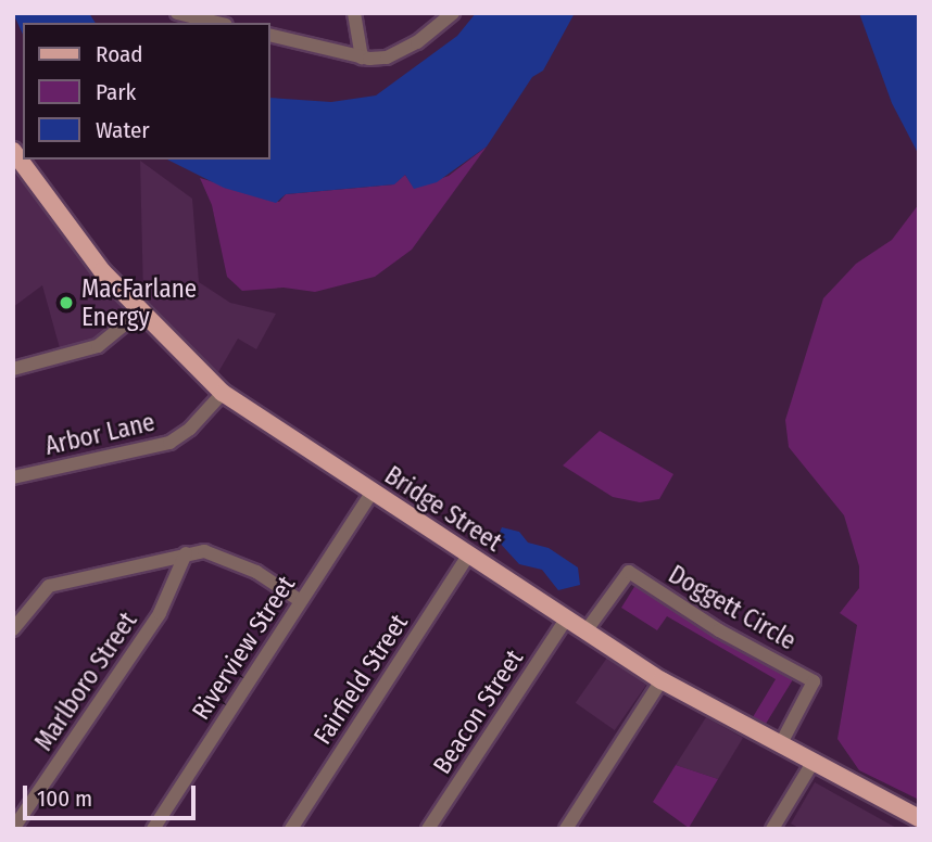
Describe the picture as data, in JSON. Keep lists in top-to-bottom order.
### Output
{
  "streets": {
    "main road": ["Bridge Street"],
    "street": [
      "Arbor Lane",
      "Doggett Circle",
      "Riverview Street",
      "Fairfield Street",
      "Marlboro Street",
      "Beacon Street"
    ]
  },
  "crossings": [
    ["Arbor Lane", "Bridge Street"],
    ["Bridge Street", "Doggett Circle"],
    ["Bridge Street", "Riverview Street"],
    ["Bridge Street", "Fairfield Street"],
    ["Bridge Street", "Beacon Street"]
  ],
  "places": ["MacFarlane Energy"],
  "legend": ["Road", "Park", "Water"],
  "scale_bar": "100 m"
}
